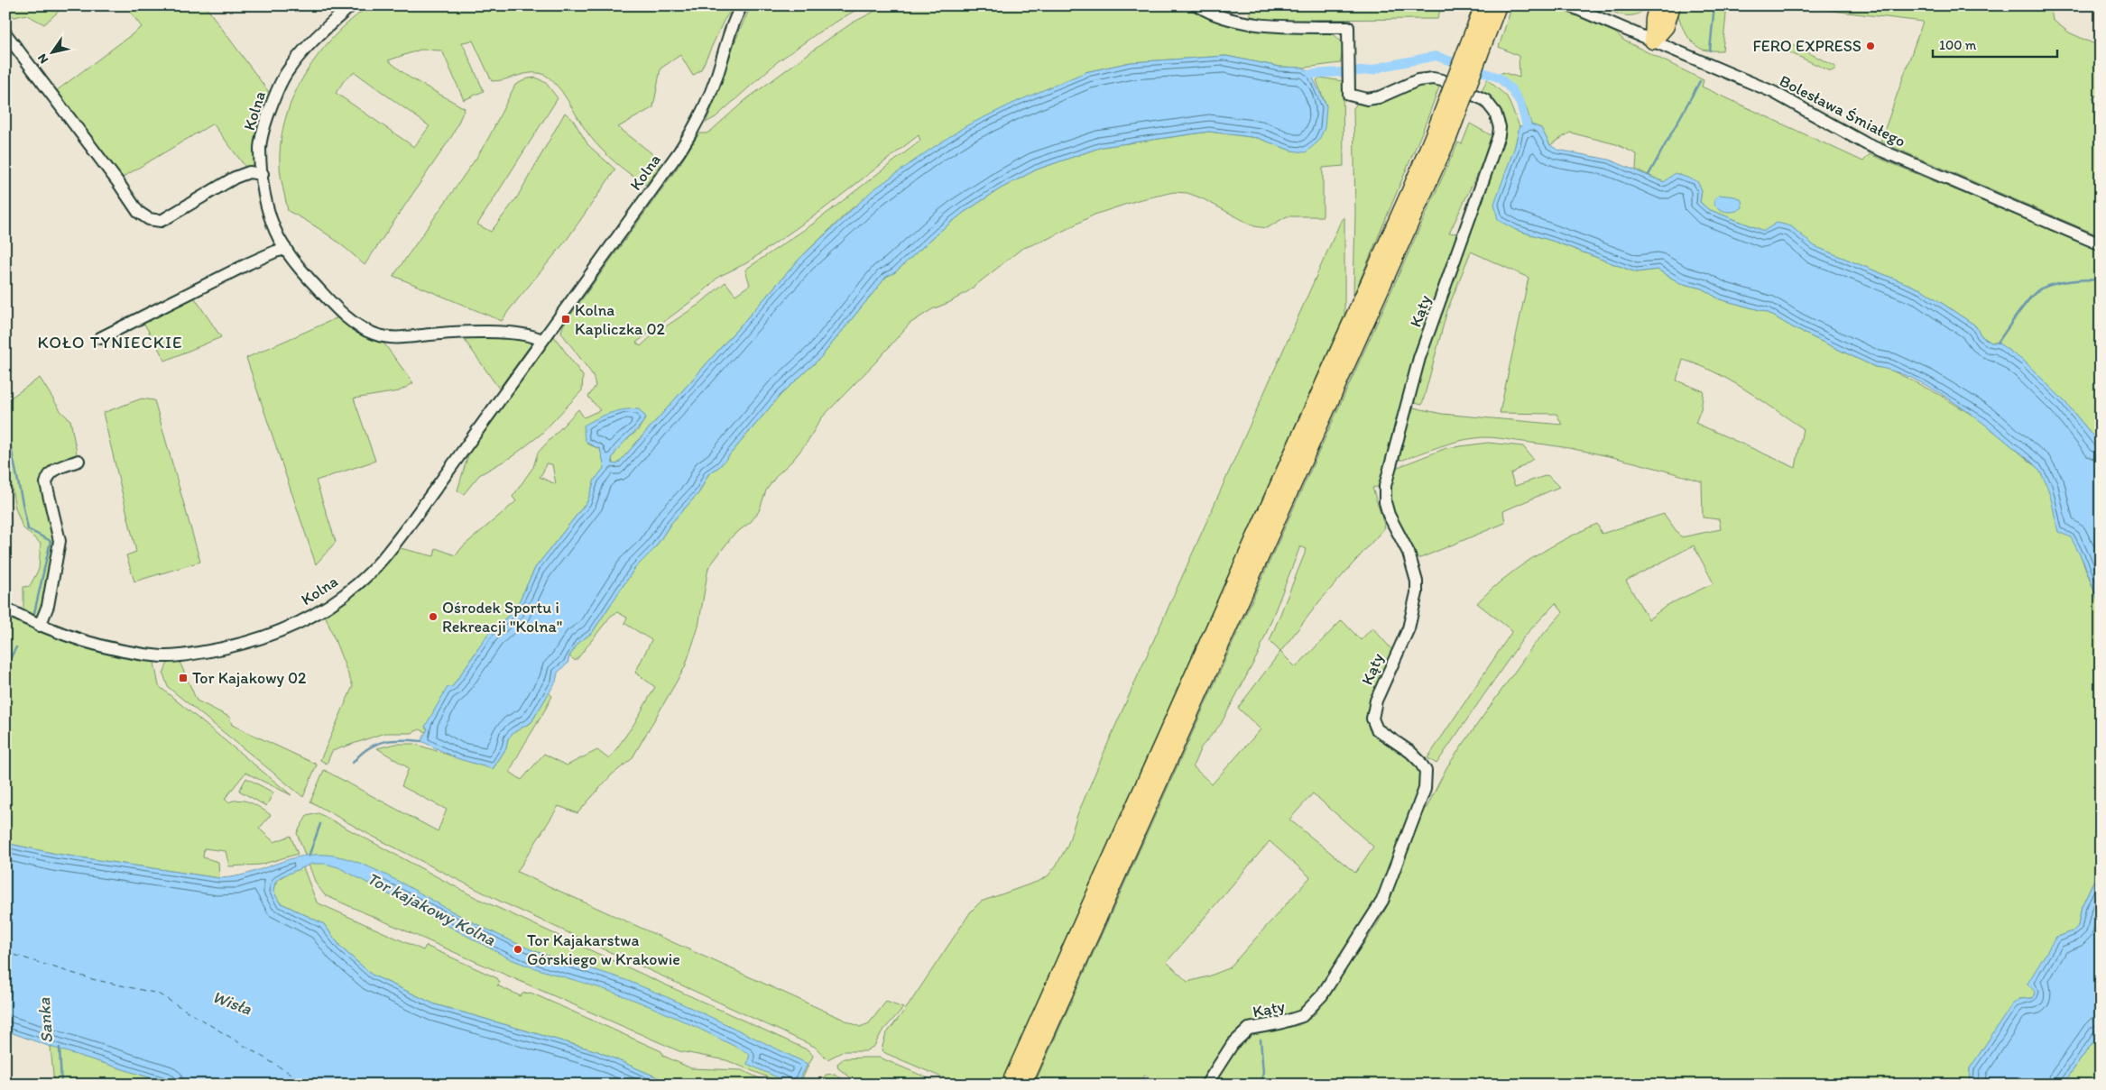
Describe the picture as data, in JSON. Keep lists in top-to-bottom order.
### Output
{
  "streets": {
    "street": ["Kolna", "Bolesława Śmiałego", "Kąty"]
  },
  "districts": ["KOŁO TYNIECKIE"],
  "water": ["Tor kajakowy Kolna", "Wisła", "Sanka"],
  "places": {
    "other": ["FERO EXPRESS", "Ośrodek Sportu i Rekreacji \"Kolna\"", "Tor Kajakarstwa Górskiego w Krakowie"],
    "transit": ["Kolna Kapliczka 02", "Tor Kajakowy 02"]
  },
  "scale_bar": "100 m",
  "north": "bottom left"
}
